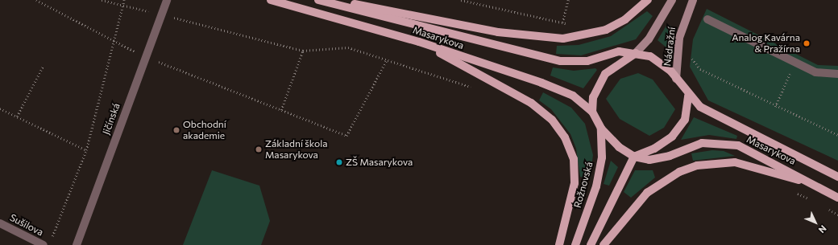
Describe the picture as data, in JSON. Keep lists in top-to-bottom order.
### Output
{
  "streets": {
    "main road": ["Masarykova", "Nádražní", "Rožnovská"],
    "street": ["Jičínská", "Sušilova"]
  },
  "crossings": [
    ["Masarykova", "Nádražní"],
    ["Masarykova", "Rožnovská"],
    ["Nádražní", "Rožnovská"]
  ],
  "places": [
    "Analog Kavárna & Pražírna",
    "Obchodní akademie",
    "Základní škola Masarykova",
    "ZŠ Masarykova"
  ],
  "north": "bottom right"
}
